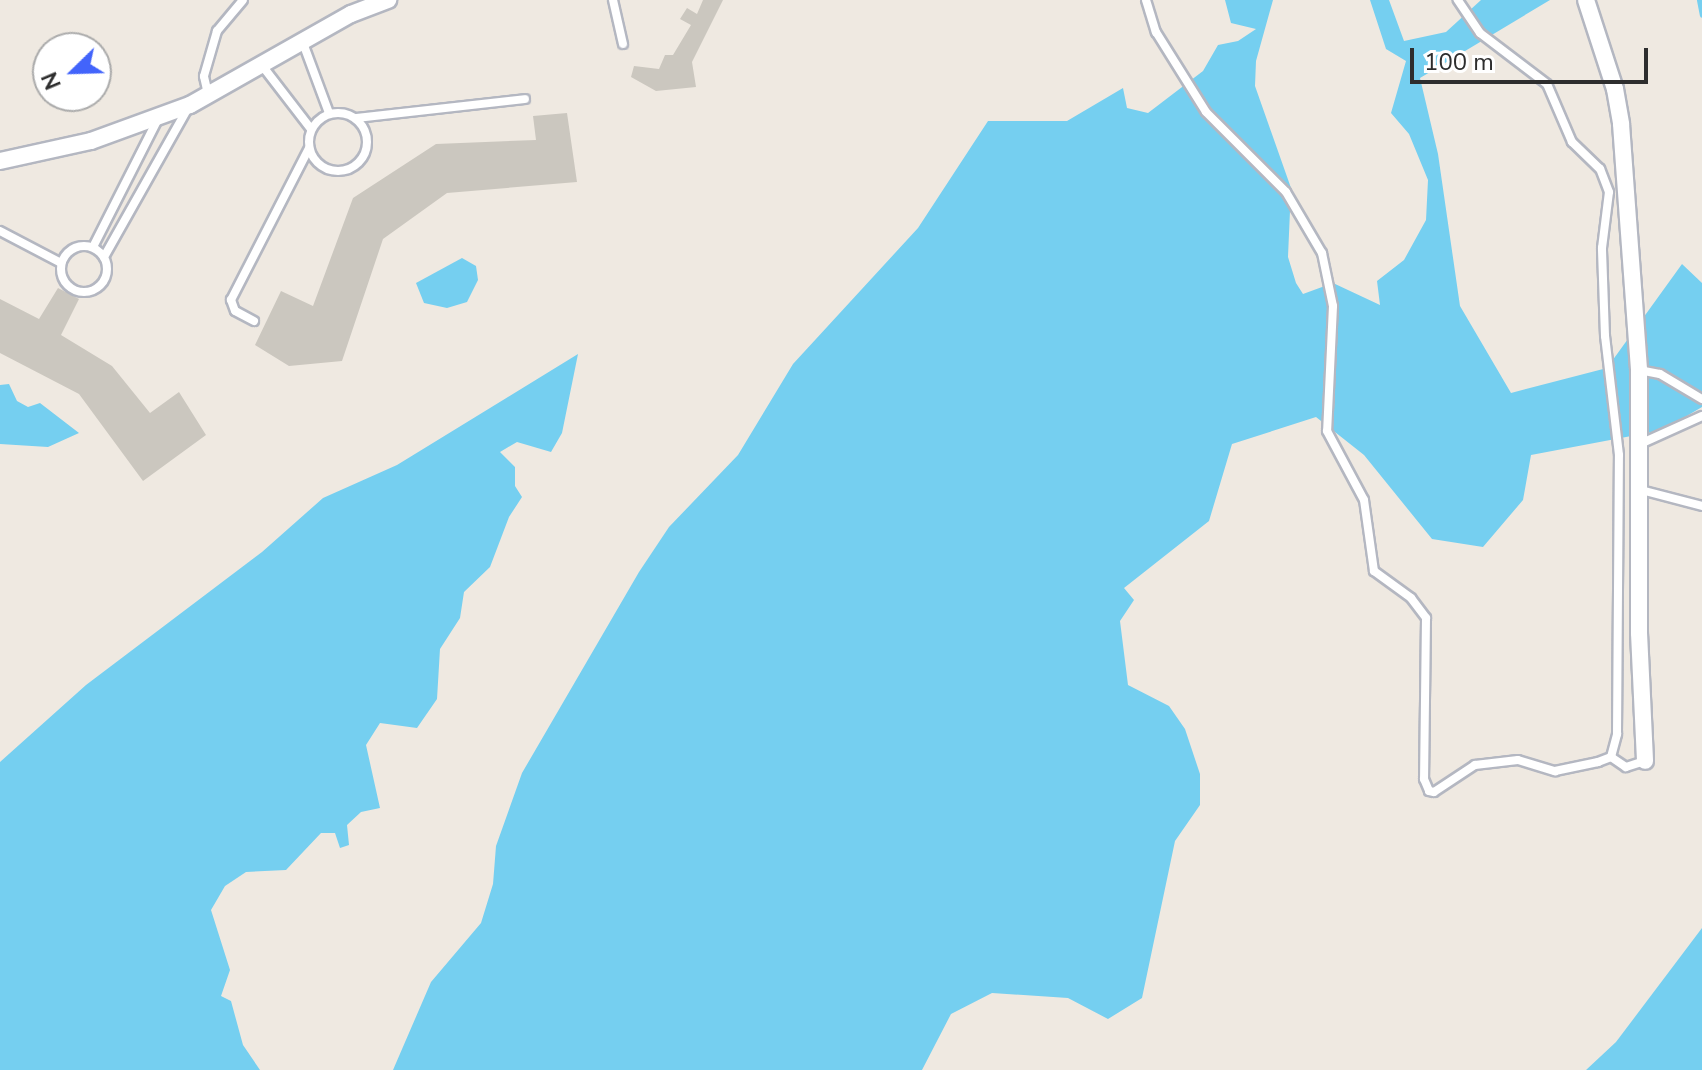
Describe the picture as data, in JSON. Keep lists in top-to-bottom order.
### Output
{
  "scale_bar": "100 m",
  "north": "bottom left"
}
